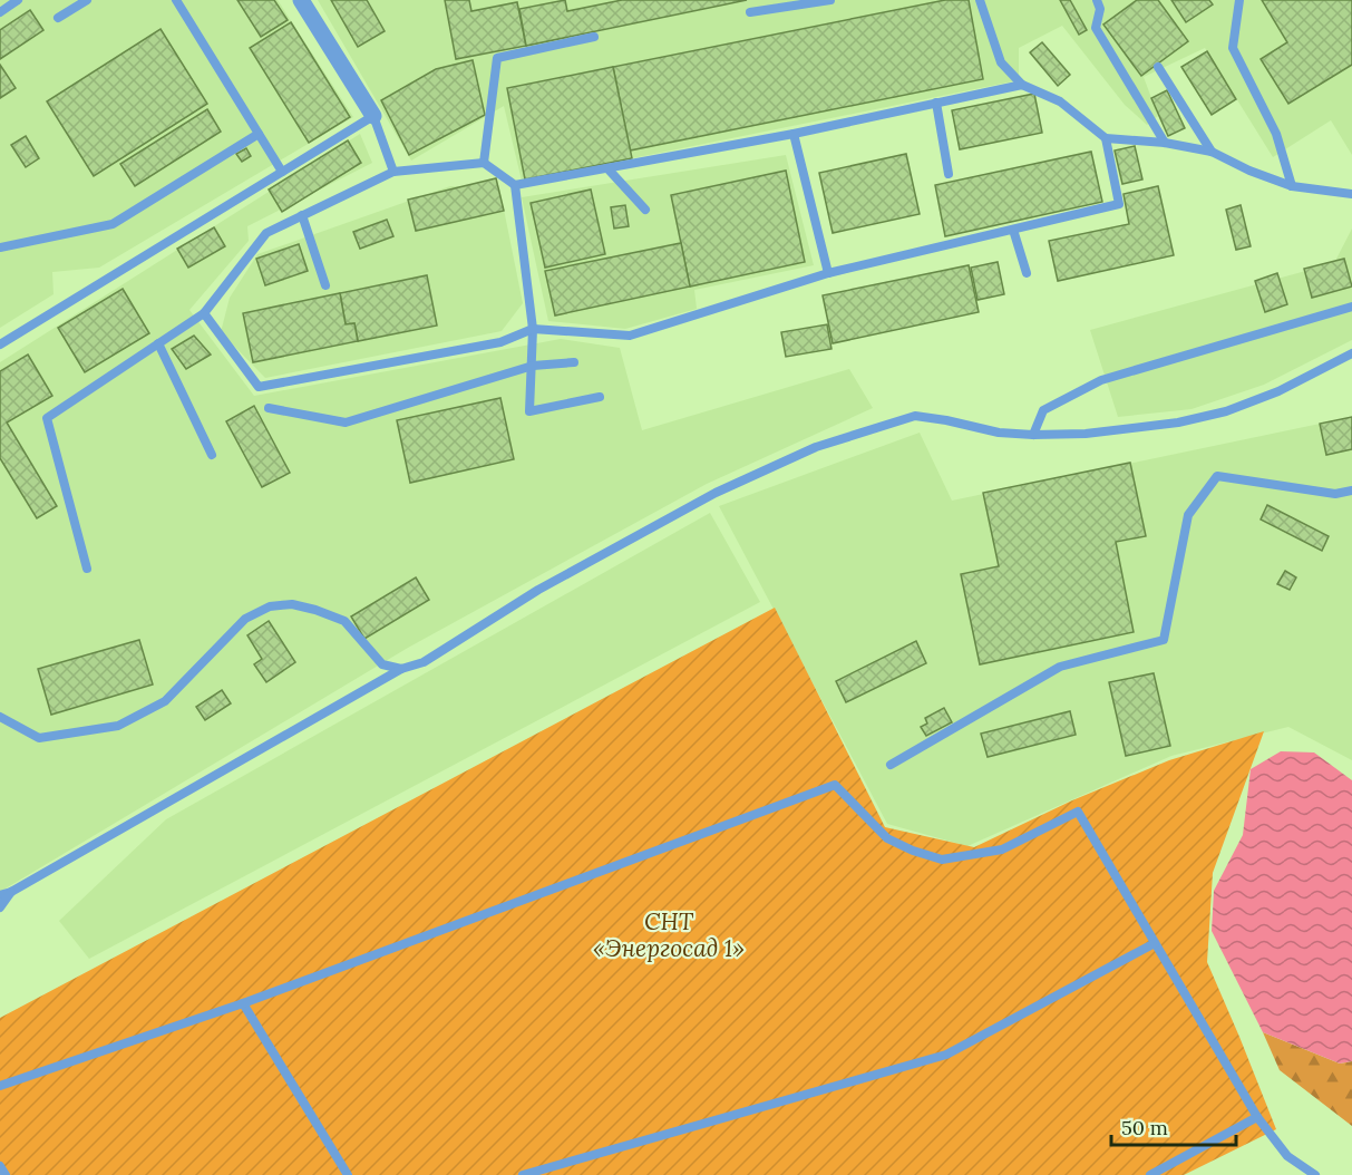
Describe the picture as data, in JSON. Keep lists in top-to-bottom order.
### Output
{
  "parks": ["СНТ «Энергосад 1»"],
  "scale_bar": "50 m"
}
